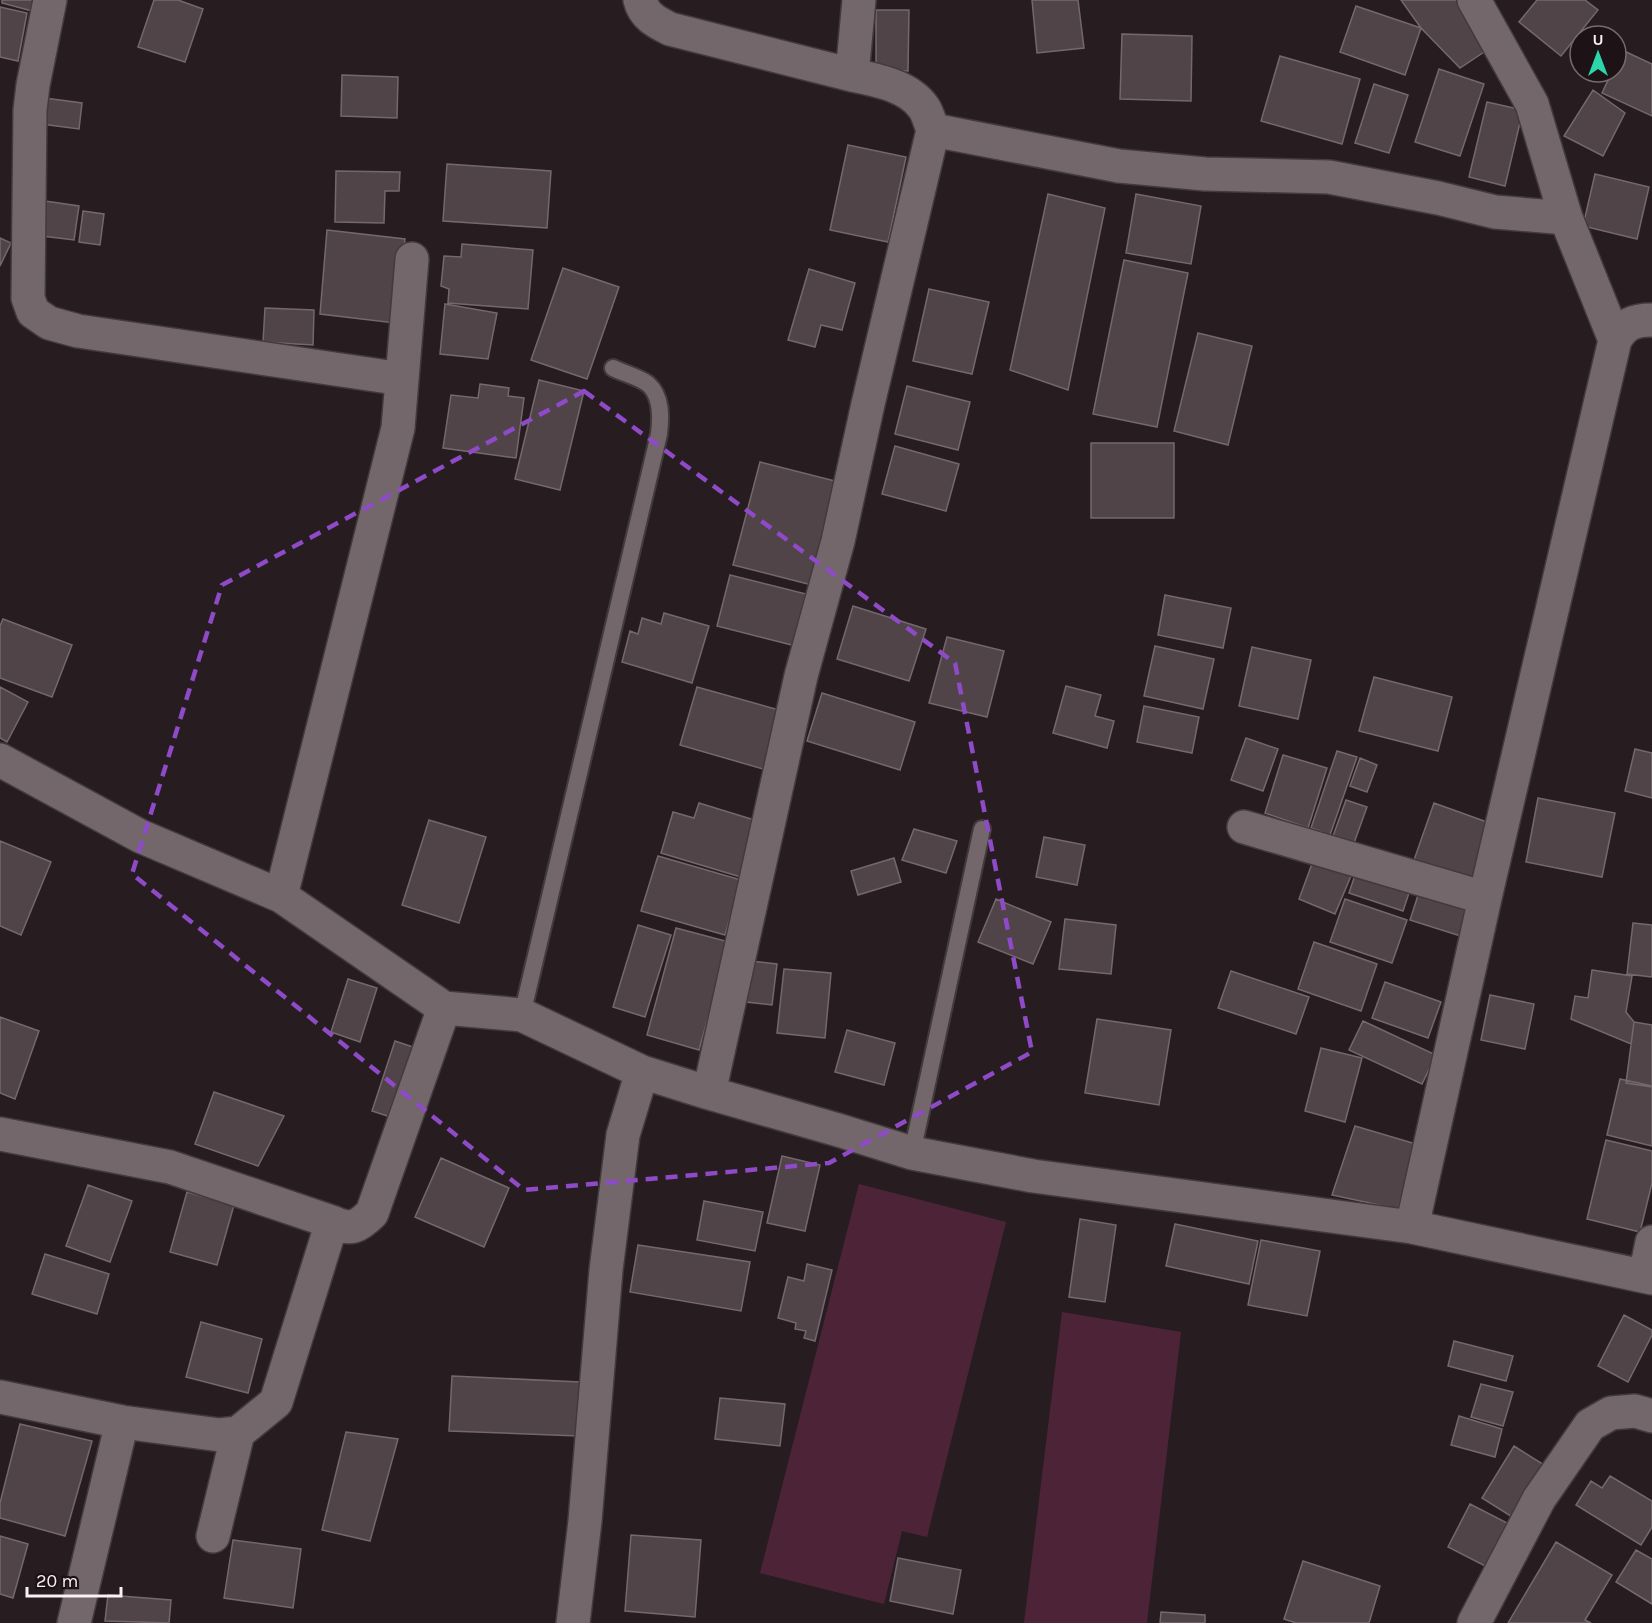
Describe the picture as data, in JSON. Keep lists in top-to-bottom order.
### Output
{
  "scale_bar": "20 m",
  "north": "top"
}
